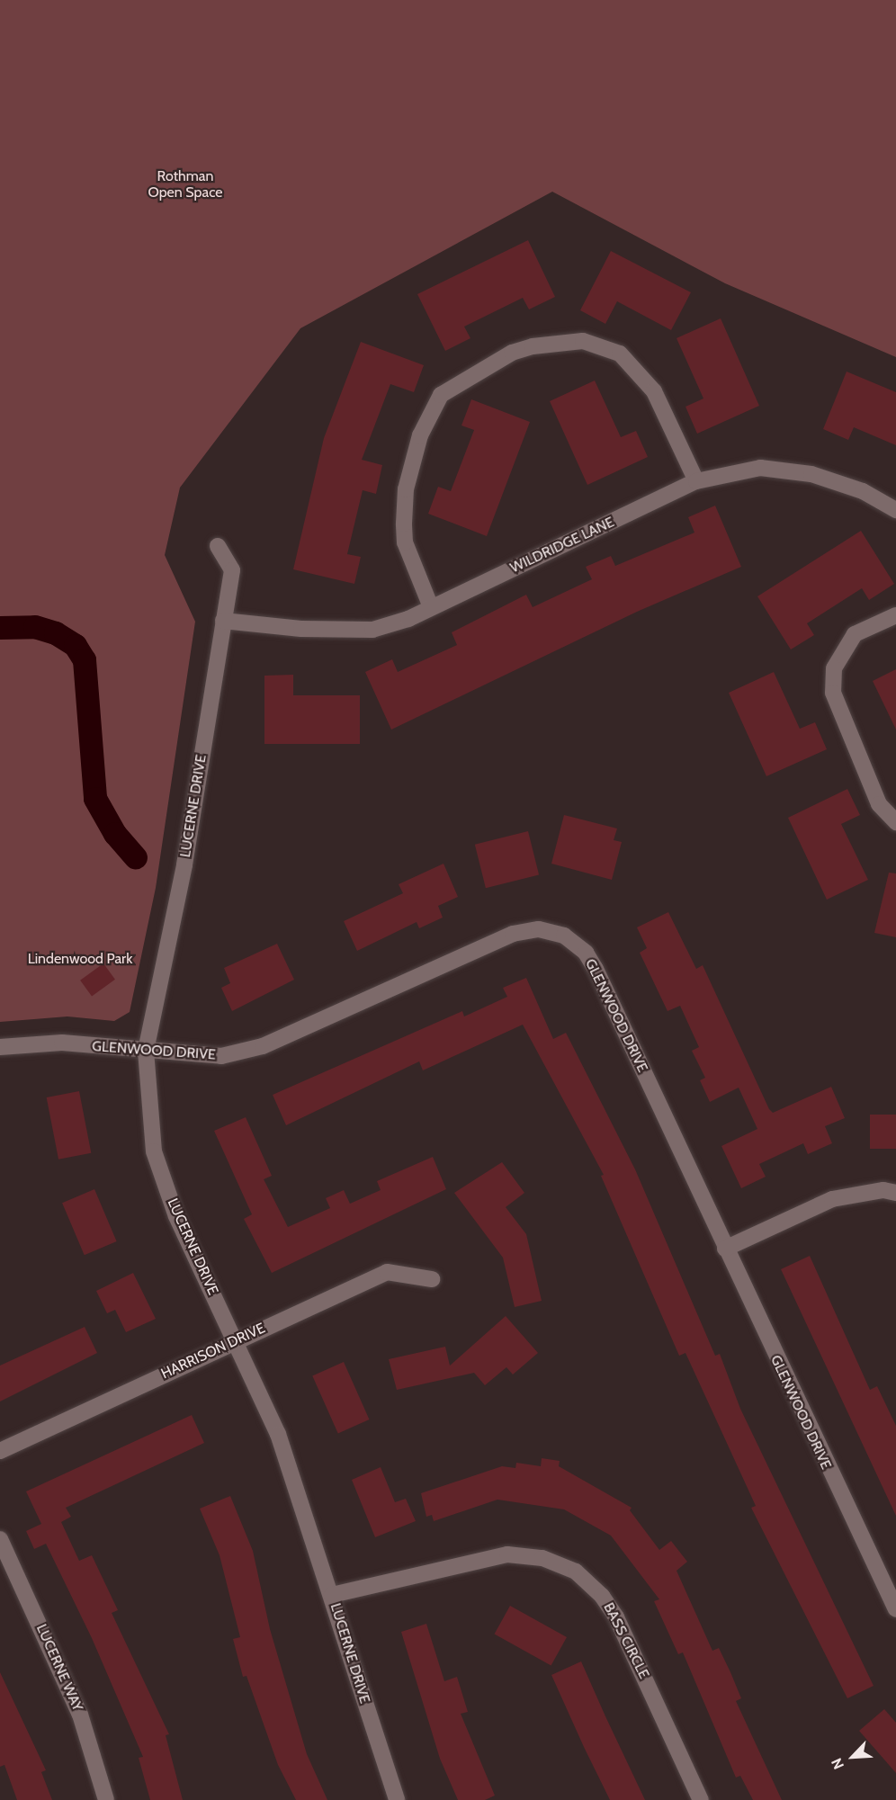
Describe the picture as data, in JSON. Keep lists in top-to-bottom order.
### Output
{
  "streets": {
    "street": [
      "WILDRIDGE LANE",
      "LUCERNE DRIVE",
      "GLENWOOD DRIVE",
      "HARRISON DRIVE",
      "BASS CIRCLE",
      "LUCERNE WAY"
    ]
  },
  "crossings": [
    ["WILDRIDGE LANE", "LUCERNE DRIVE"],
    ["LUCERNE DRIVE", "GLENWOOD DRIVE"],
    ["LUCERNE DRIVE", "HARRISON DRIVE"],
    ["LUCERNE DRIVE", "BASS CIRCLE"]
  ],
  "parks": ["Rothman Open Space", "Lindenwood Park"],
  "north": "bottom left"
}
